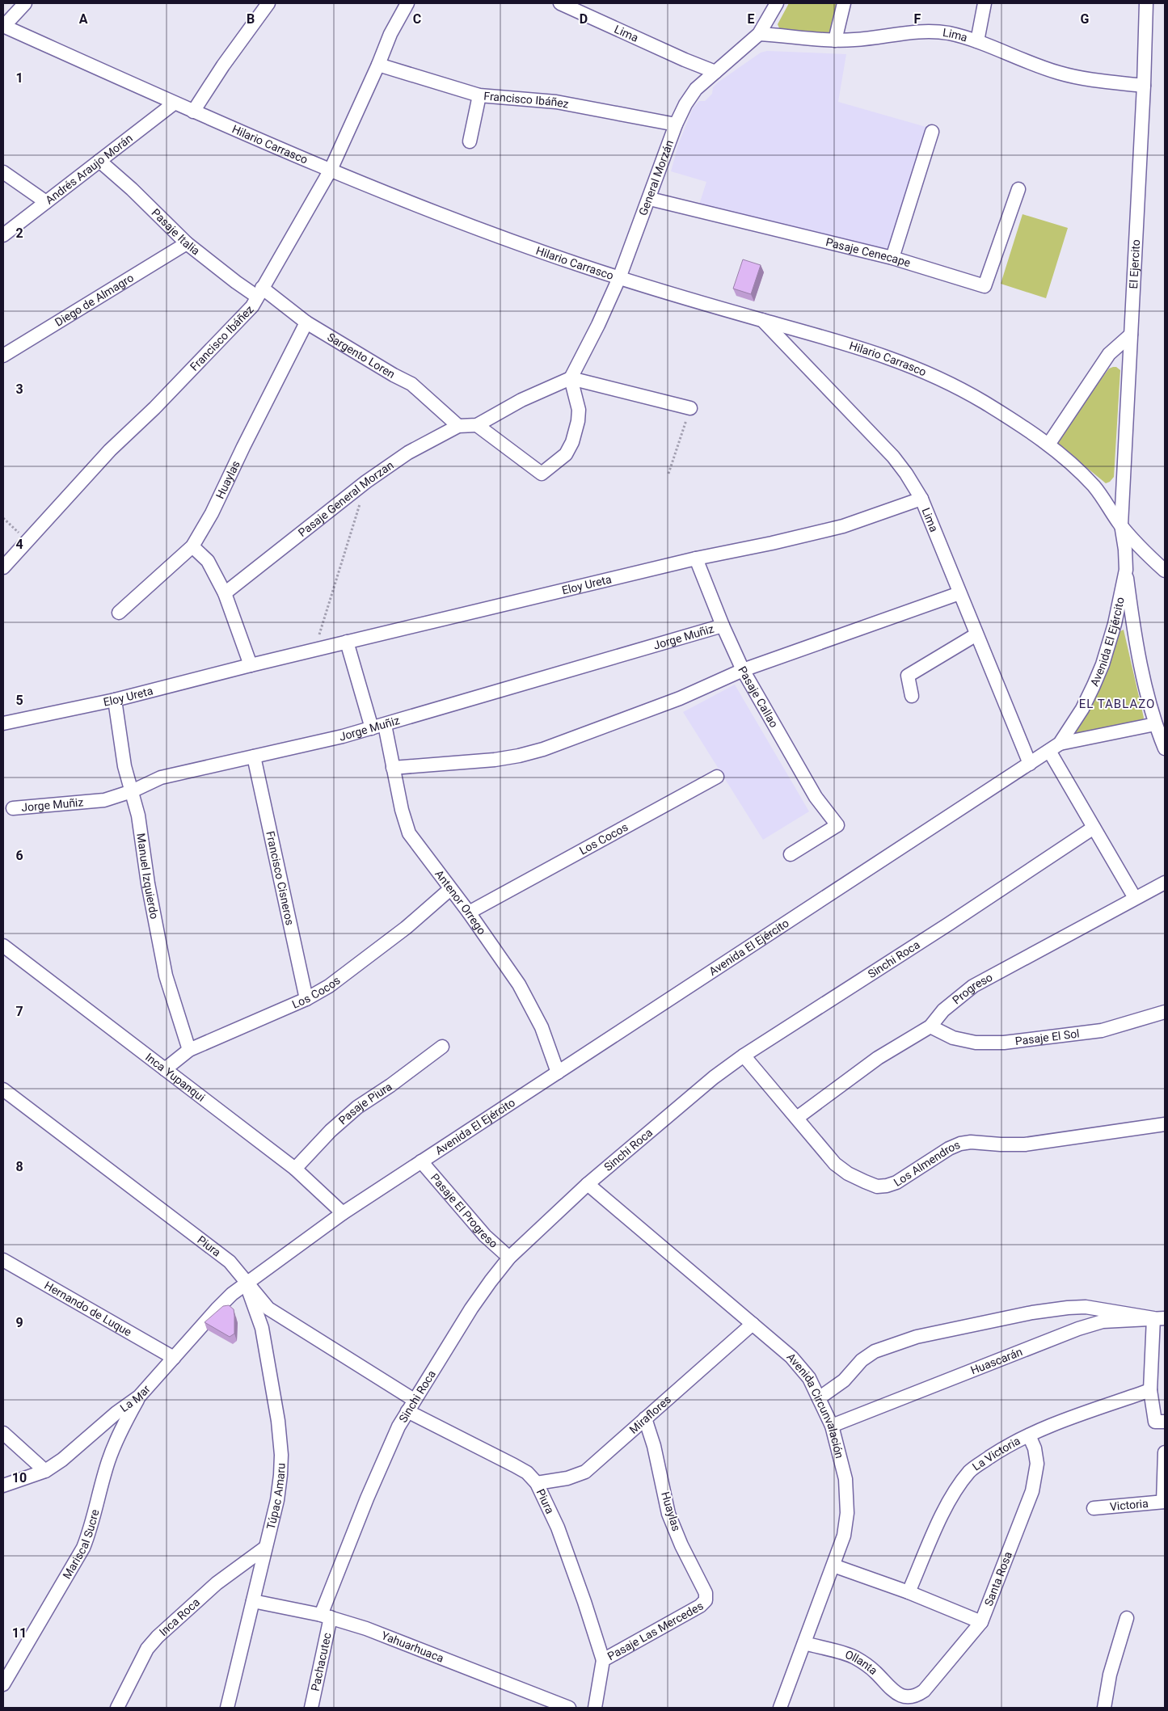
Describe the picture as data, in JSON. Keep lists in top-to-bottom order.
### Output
{
  "streets": {
    "street": [
      "Lima",
      "Francisco Ibáñez",
      "Hilario Carrasco",
      "Andrés Araujo Morán",
      "General Morzán",
      "Pasaje Italia",
      "Pasaje Cenecape",
      "El Ejercito",
      "Diego de Almagro",
      "Sargento Loren",
      "Huaylas",
      "Pasaje General Morzan",
      "Eloy Ureta",
      "Jorge Muñiz",
      "Avenida El Ejército",
      "Pasaje Callao",
      "Los Cocos",
      "Manuel Izquierdo",
      "Francisco Cisneros",
      "Antenor Orrego",
      "Sinchi Roca",
      "Progreso",
      "Pasaje El Sol",
      "Inca Yupanqui",
      "Pasaje Piura",
      "Los Almendros",
      "Pasaje El Progreso",
      "Piura",
      "Hernando de Luque",
      "Huascarán",
      "La Mar",
      "Avenida Circunvalación",
      "Miraflores",
      "La Victoria",
      "Túpac Amaru",
      "Victoria",
      "Mariscal Sucre",
      "Santa Rosa",
      "Inca Roca",
      "Pasaje Las Mercedes",
      "Yahuarhuaca",
      "Pachacutec",
      "Ollanta"
    ]
  },
  "crossings": [
    ["Lima", "Hilario Carrasco"],
    ["Lima", "General Morzán"],
    ["Lima", "El Ejercito"],
    ["Lima", "Eloy Ureta"],
    ["Lima", "Avenida El Ejército"],
    ["Francisco Ibáñez", "Hilario Carrasco"],
    ["Francisco Ibáñez", "General Morzán"],
    ["Francisco Ibáñez", "Pasaje Italia"],
    ["Francisco Ibáñez", "Sargento Loren"],
    ["Hilario Carrasco", "Andrés Araujo Morán"],
    ["Hilario Carrasco", "General Morzán"],
    ["Hilario Carrasco", "El Ejercito"],
    ["Hilario Carrasco", "Avenida El Ejército"],
    ["Andrés Araujo Morán", "Pasaje Italia"],
    ["General Morzán", "Pasaje Cenecape"],
    ["Pasaje Italia", "Diego de Almagro"],
    ["Pasaje Italia", "Sargento Loren"],
    ["El Ejercito", "Avenida El Ejército"],
    ["Sargento Loren", "Huaylas"],
    ["Sargento Loren", "Pasaje General Morzan"],
    ["Huaylas", "Miraflores"],
    ["Huaylas", "Pasaje Las Mercedes"],
    ["Eloy Ureta", "Pasaje Callao"],
    ["Eloy Ureta", "Manuel Izquierdo"],
    ["Eloy Ureta", "Antenor Orrego"],
    ["Jorge Muñiz", "Pasaje Callao"],
    ["Jorge Muñiz", "Manuel Izquierdo"],
    ["Jorge Muñiz", "Francisco Cisneros"],
    ["Jorge Muñiz", "Antenor Orrego"],
    ["Avenida El Ejército", "Antenor Orrego"],
    ["Avenida El Ejército", "Inca Yupanqui"],
    ["Avenida El Ejército", "Pasaje El Progreso"],
    ["Avenida El Ejército", "Piura"],
    ["Avenida El Ejército", "La Mar"],
    ["Avenida El Ejército", "Túpac Amaru"],
    ["Los Cocos", "Manuel Izquierdo"],
    ["Los Cocos", "Francisco Cisneros"],
    ["Los Cocos", "Antenor Orrego"],
    ["Los Cocos", "Inca Yupanqui"],
    ["Sinchi Roca", "Los Almendros"],
    ["Sinchi Roca", "Pasaje El Progreso"],
    ["Sinchi Roca", "Piura"],
    ["Sinchi Roca", "Avenida Circunvalación"],
    ["Sinchi Roca", "Yahuarhuaca"],
    ["Sinchi Roca", "Pachacutec"],
    ["Progreso", "Pasaje El Sol"],
    ["Progreso", "Los Almendros"],
    ["Inca Yupanqui", "Pasaje Piura"],
    ["Piura", "La Mar"],
    ["Piura", "Miraflores"],
    ["Piura", "Túpac Amaru"],
    ["Piura", "Pasaje Las Mercedes"],
    ["Hernando de Luque", "La Mar"],
    ["Huascarán", "Avenida Circunvalación"],
    ["La Mar", "Túpac Amaru"],
    ["La Mar", "Mariscal Sucre"],
    ["Avenida Circunvalación", "Miraflores"],
    ["Avenida Circunvalación", "Ollanta"],
    ["La Victoria", "Santa Rosa"],
    ["Túpac Amaru", "Inca Roca"],
    ["Túpac Amaru", "Yahuarhuaca"],
    ["Santa Rosa", "Ollanta"],
    ["Yahuarhuaca", "Pachacutec"]
  ],
  "districts": ["EL TABLAZO"],
  "grid": {
    "columns": [
      "A",
      "B",
      "C",
      "D",
      "E",
      "F",
      "G"
    ],
    "rows": [
      "1",
      "2",
      "3",
      "4",
      "5",
      "6",
      "7",
      "8",
      "9",
      "10",
      "11"
    ]
  }
}
